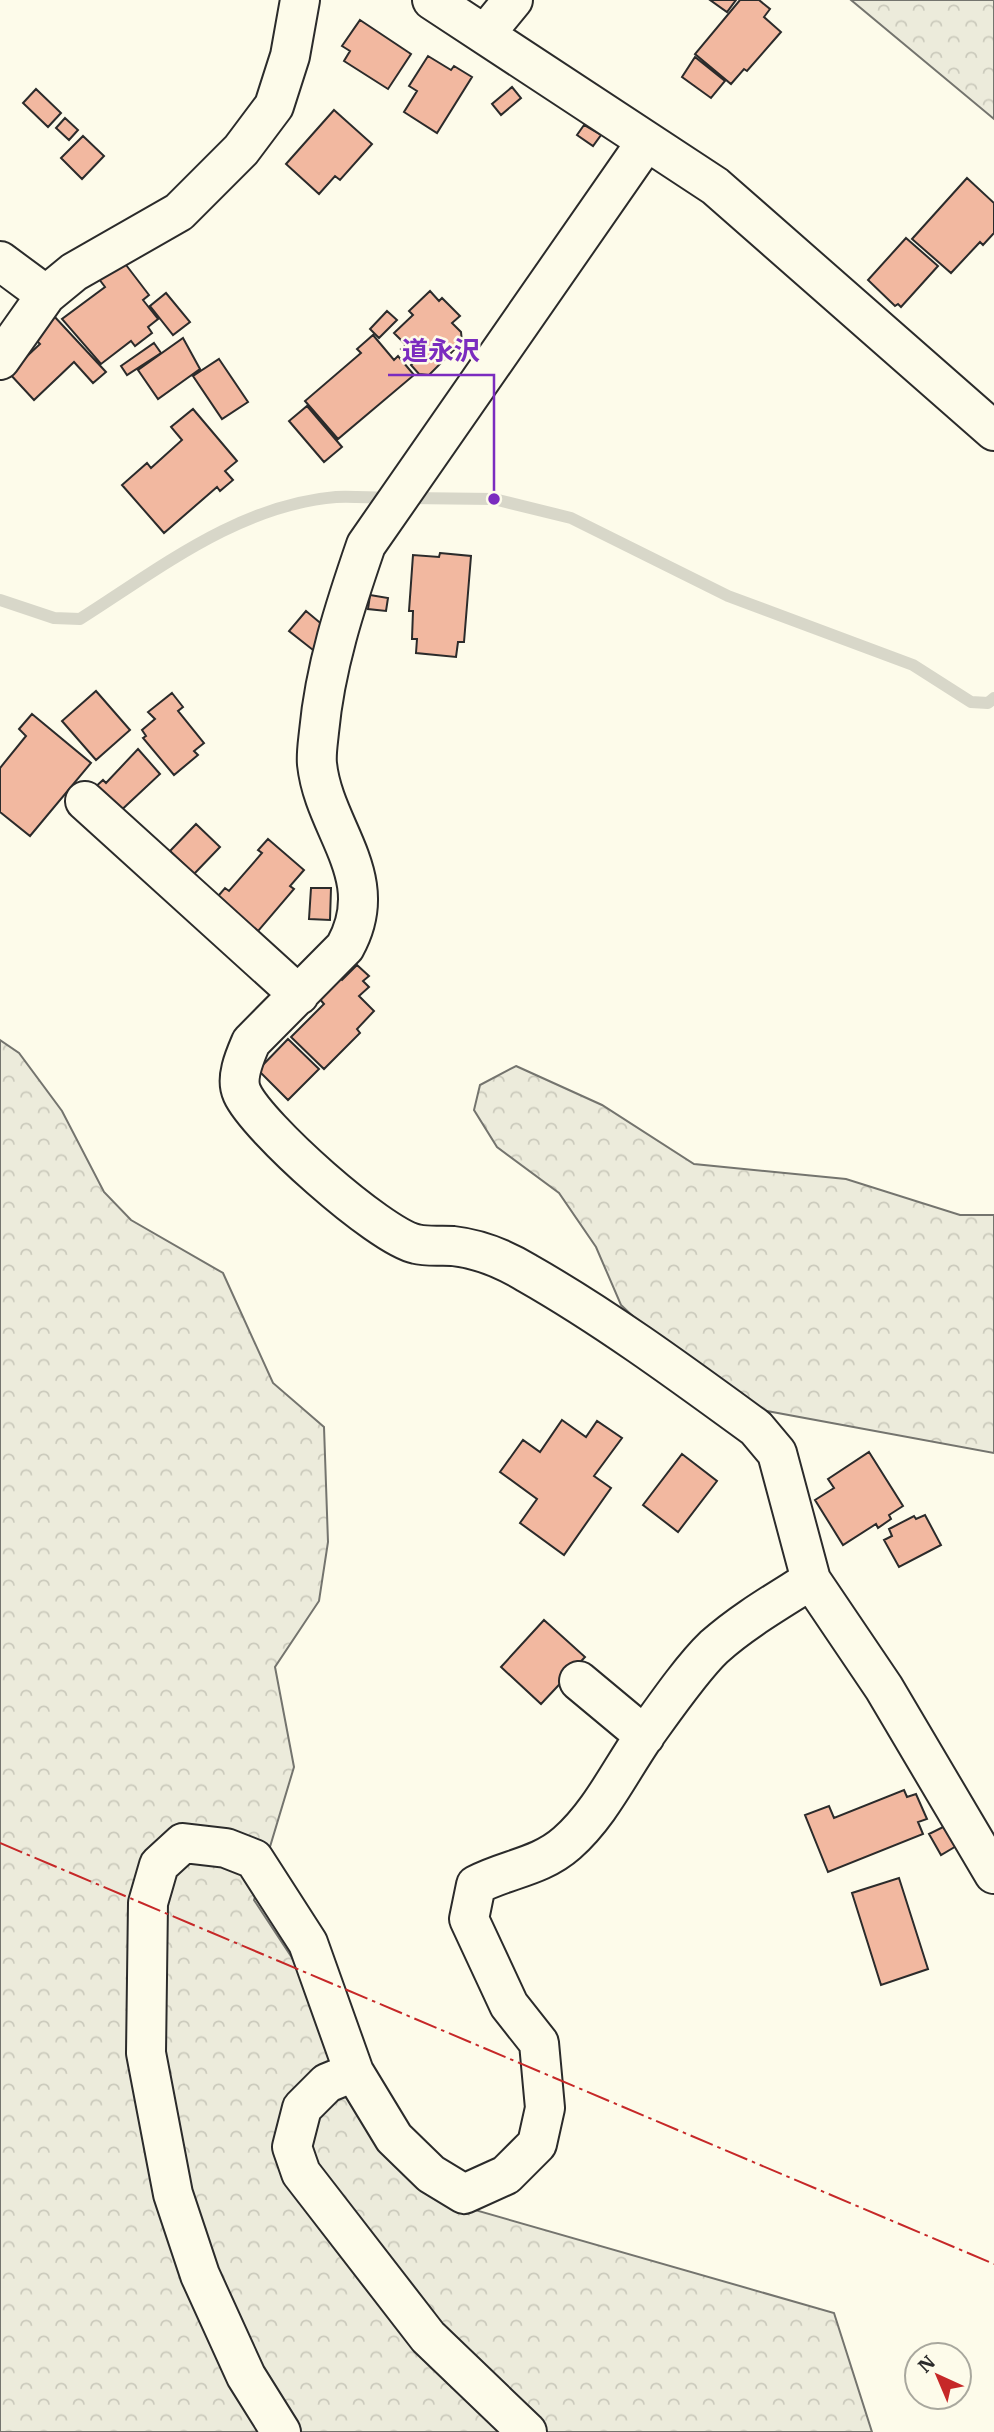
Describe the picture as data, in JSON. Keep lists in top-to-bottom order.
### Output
{
  "places": ["道永沢"],
  "north": "top left"
}
